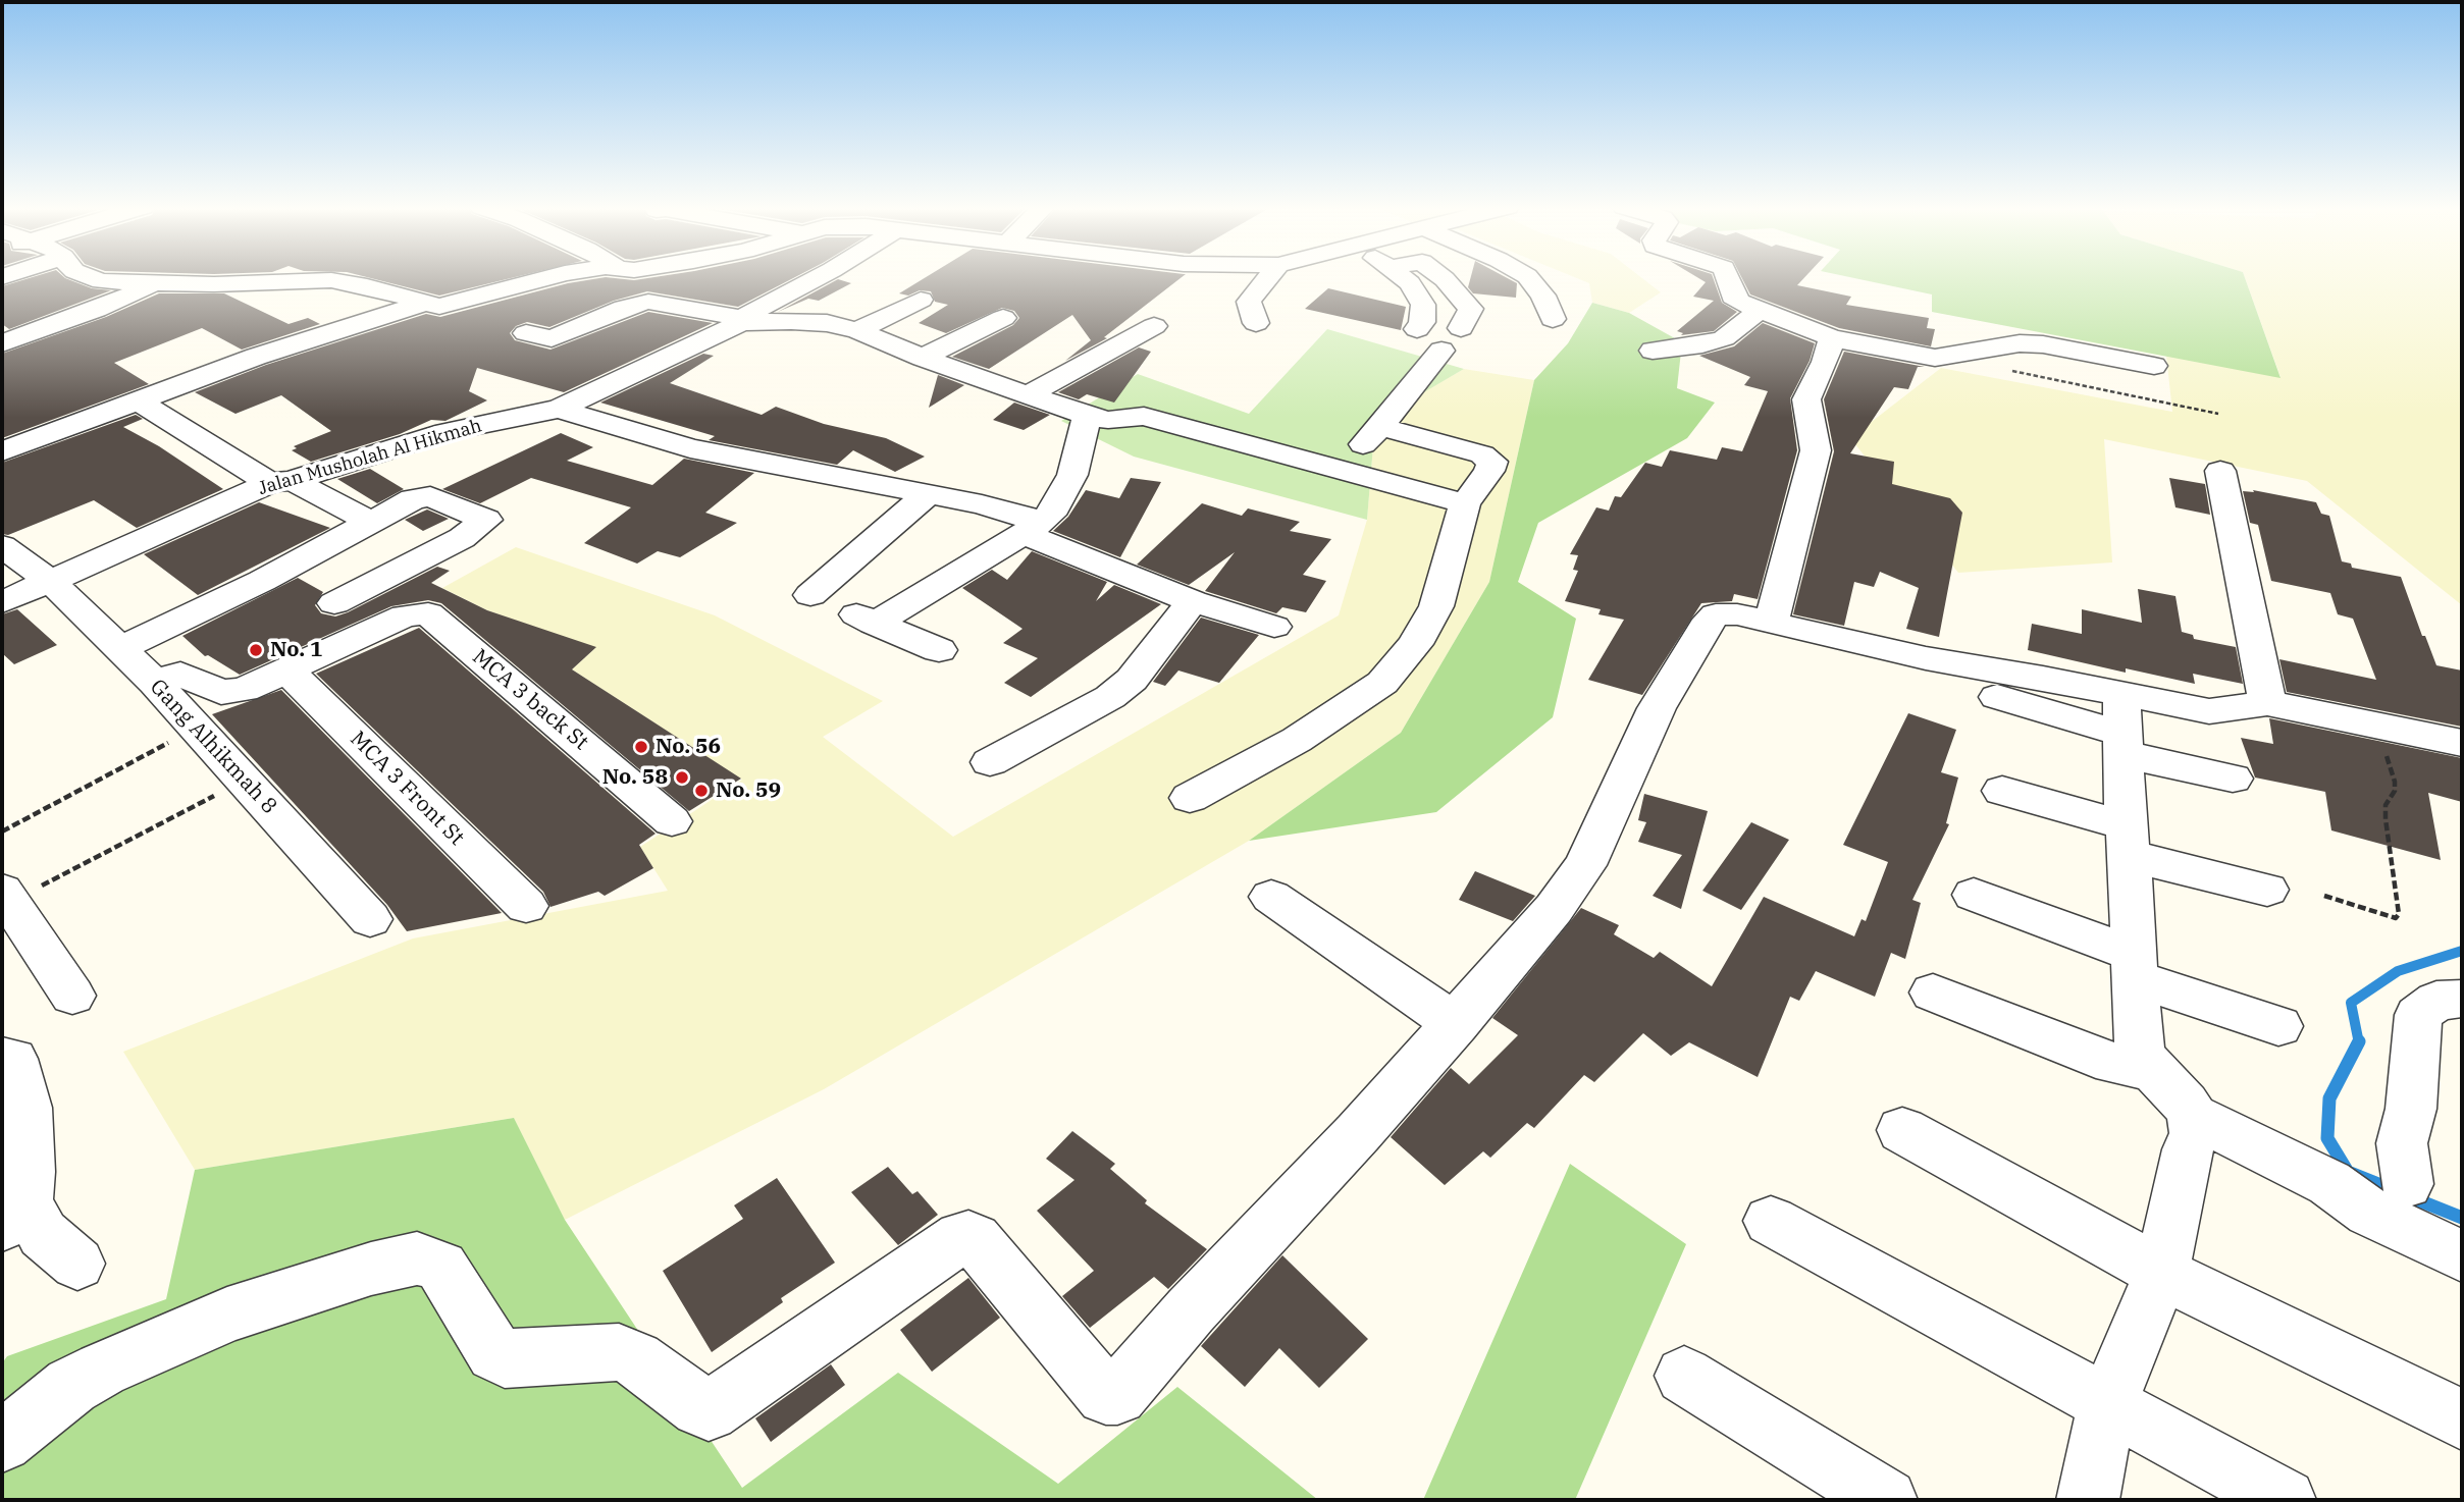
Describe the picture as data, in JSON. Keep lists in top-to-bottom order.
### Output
{
  "streets": {
    "street": [
      "Jalan Musholah Al Hikmah",
      "MCA 3 back St",
      "Gang Alhikmah 8",
      "MCA 3 Front St"
    ]
  },
  "crossings": [
    ["Jalan Musholah Al Hikmah", "Gang Alhikmah 8"],
    ["MCA 3 back St", "MCA 3 Front St"]
  ],
  "places": [
    "No. 1",
    "No. 56",
    "No. 58",
    "No. 59"
  ]
}
